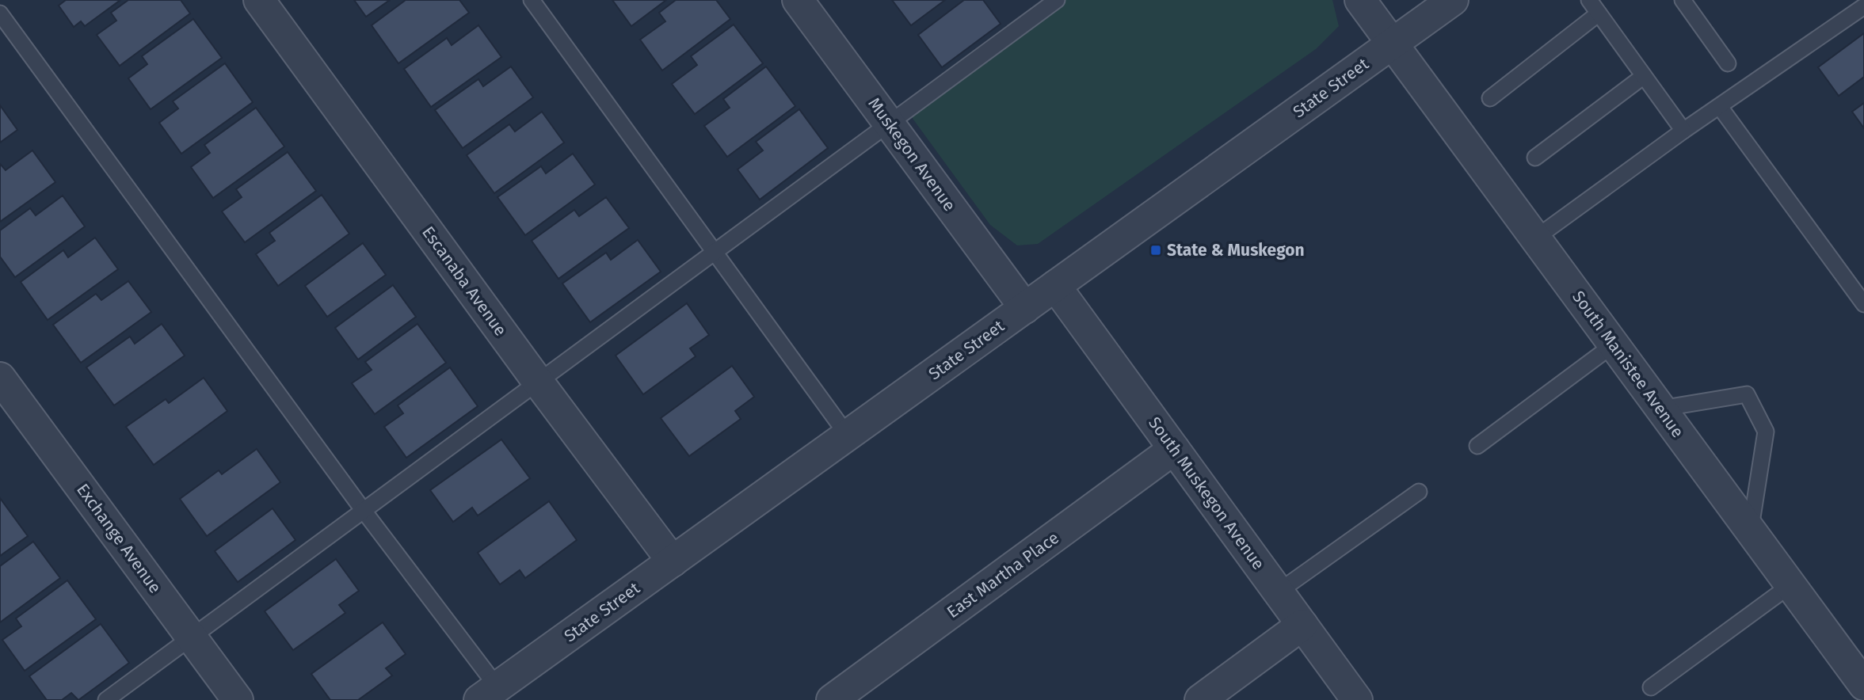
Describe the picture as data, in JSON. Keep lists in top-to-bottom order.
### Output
{
  "streets": {
    "street": [
      "State Street",
      "Muskegon Avenue",
      "Escanaba Avenue",
      "South Manistee Avenue",
      "South Muskegon Avenue",
      "Exchange Avenue",
      "East Martha Place"
    ]
  },
  "crossings": [
    ["State Street", "Muskegon Avenue"],
    ["State Street", "Escanaba Avenue"],
    ["State Street", "South Manistee Avenue"],
    ["State Street", "South Muskegon Avenue"],
    ["South Muskegon Avenue", "East Martha Place"]
  ],
  "places": {
    "transit": ["State & Muskegon"]
  }
}
